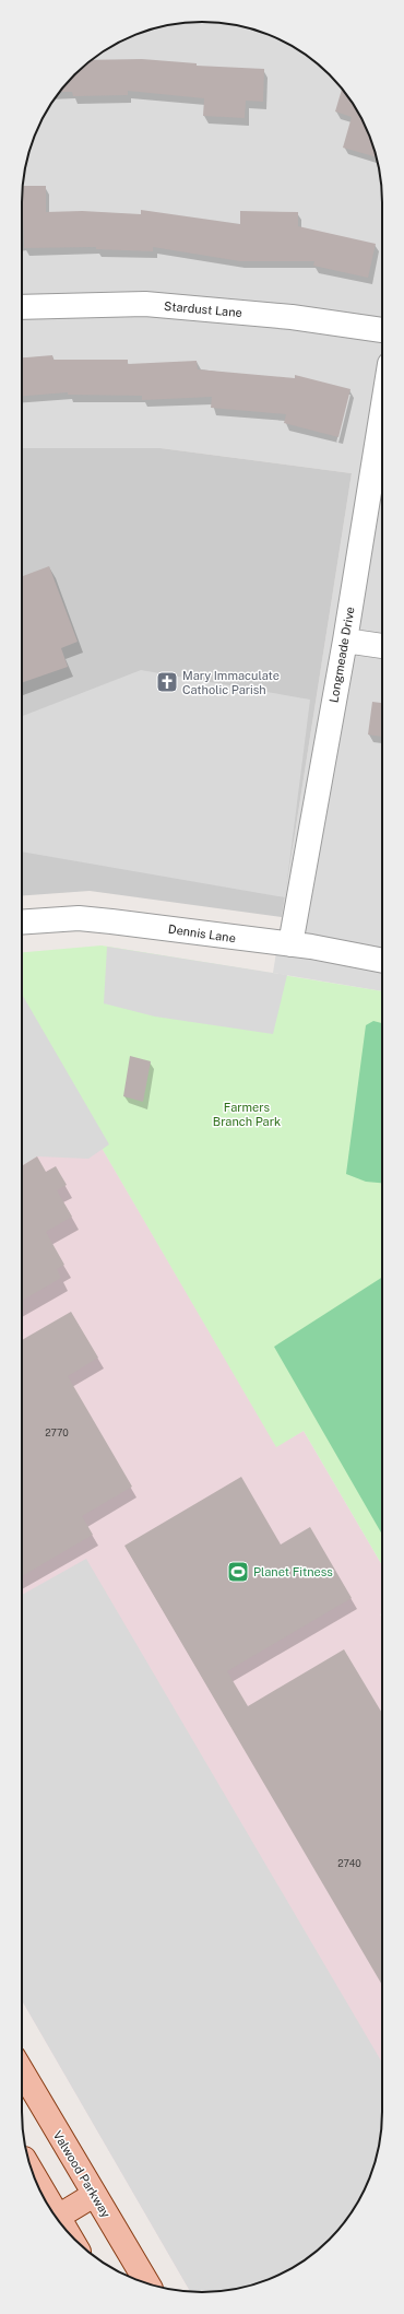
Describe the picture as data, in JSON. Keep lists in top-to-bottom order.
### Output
{
  "streets": {
    "main road": ["Valwood Parkway"],
    "street": ["Stardust Lane", "Longmeade Drive", "Dennis Lane"]
  },
  "crossings": [
    ["Longmeade Drive", "Dennis Lane"]
  ],
  "parks": ["Farmers Branch Park"],
  "places": {
    "church": ["Mary Immaculate Catholic Parish"],
    "sports": ["Planet Fitness"]
  },
  "house_numbers": ["2770", "2740"]
}
